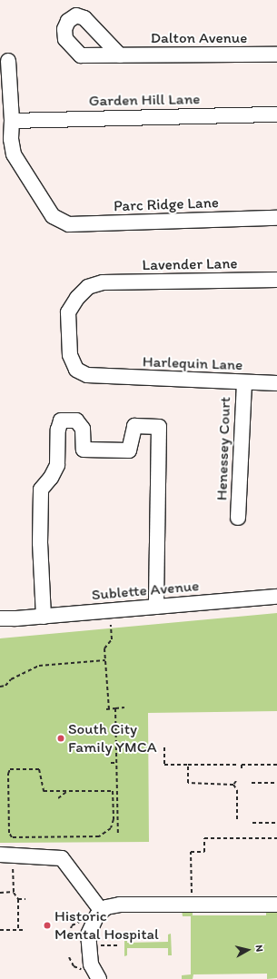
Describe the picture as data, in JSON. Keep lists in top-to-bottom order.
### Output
{
  "streets": {
    "street": [
      "Dalton Avenue",
      "Garden Hill Lane",
      "Parc Ridge Lane",
      "Lavender Lane",
      "Harlequin Lane",
      "Henessey Court",
      "Sublette Avenue"
    ]
  },
  "crossings": [
    ["Garden Hill Lane", "Parc Ridge Lane"],
    ["Lavender Lane", "Harlequin Lane"],
    ["Harlequin Lane", "Henessey Court"]
  ],
  "places": ["South City Family YMCA", "Historic Mental Hospital"],
  "north": "right"
}
